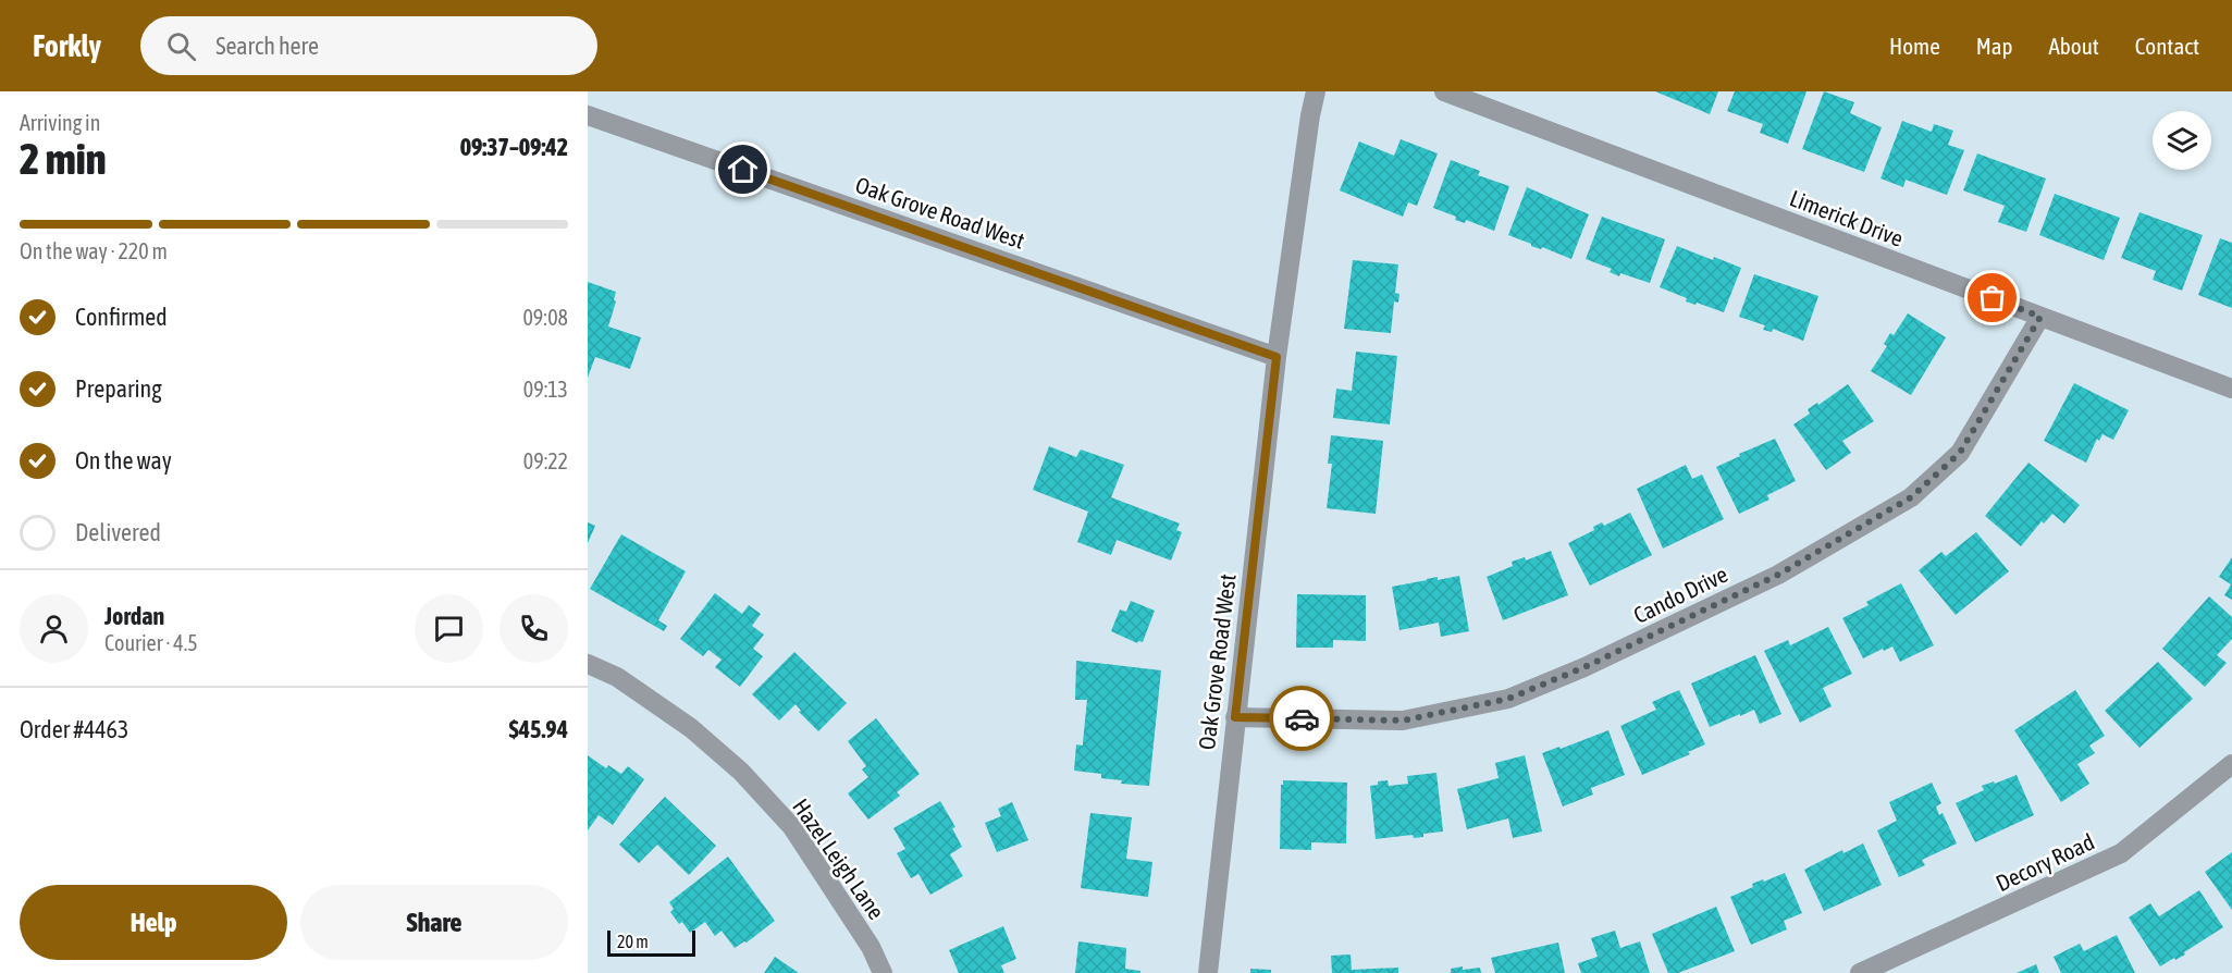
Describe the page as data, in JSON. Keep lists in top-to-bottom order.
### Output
{
  "streets": {
    "street": [
      "Oak Grove Road West",
      "Limerick Drive",
      "Cando Drive",
      "Hazel Leigh Lane",
      "Decory Road"
    ]
  },
  "crossings": [
    ["Oak Grove Road West", "Cando Drive"],
    ["Limerick Drive", "Cando Drive"]
  ],
  "scale_bar": "20 m",
  "page": {
    "header": "Forkly",
    "search": "Search here",
    "nav": [
      "Home",
      "Map",
      "About",
      "Contact"
    ],
    "heading": ["2 min", "Arriving in", "09:37–09:42"],
    "panel": [
      "Jordan",
      "Courier · 4.5",
      "Order #4463",
      "$45.94"
    ],
    "bar": "On the way · 220 m",
    "list": [
      ["Confirmed", "09:08"],
      ["Preparing", "09:13"],
      ["On the way", "09:22"],
      "Delivered"
    ],
    "buttons": ["Help", "Share"],
    "scale": "20 m"
  }
}
